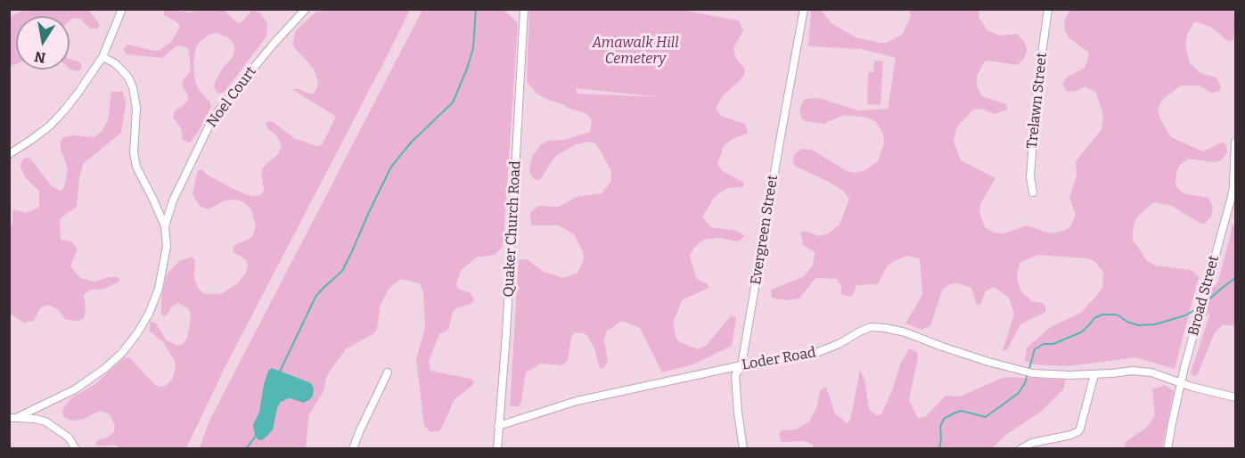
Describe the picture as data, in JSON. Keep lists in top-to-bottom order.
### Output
{
  "streets": {
    "street": [
      "Noel Court",
      "Trelawn Street",
      "Quaker Church Road",
      "Evergreen Street",
      "Broad Street",
      "Loder Road"
    ]
  },
  "crossings": [
    ["Quaker Church Road", "Loder Road"],
    ["Evergreen Street", "Loder Road"],
    ["Broad Street", "Loder Road"]
  ],
  "parks": ["Amawalk Hill Cemetery"],
  "north": "bottom"
}
